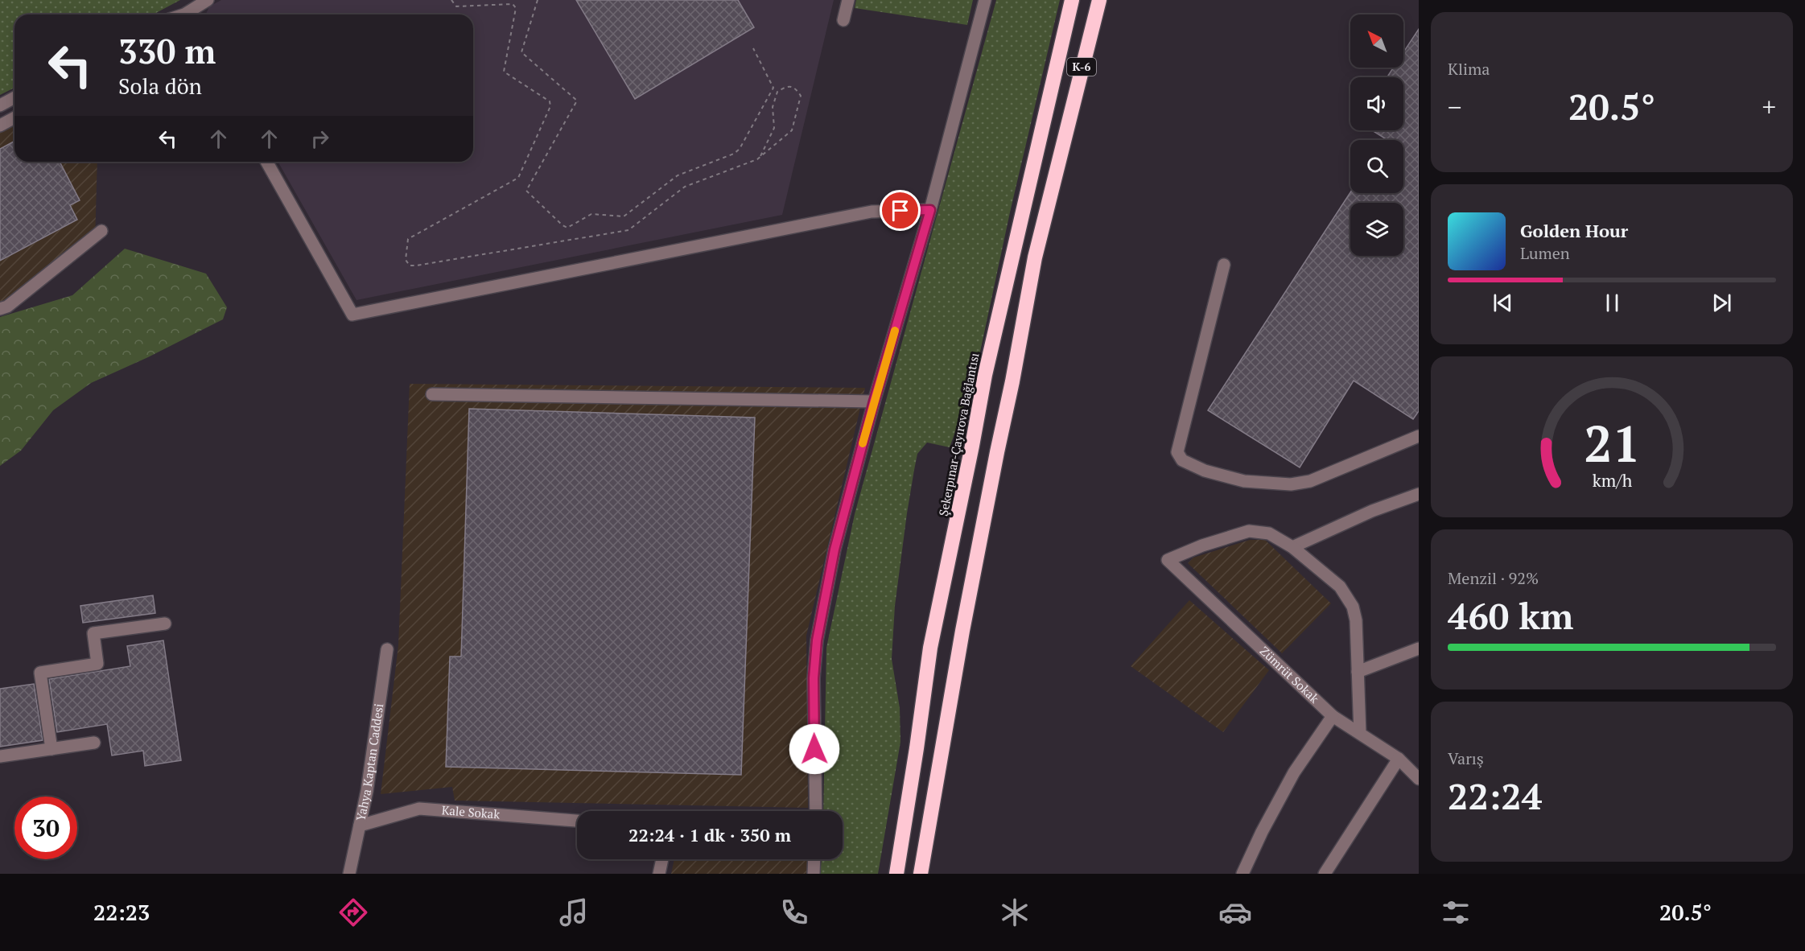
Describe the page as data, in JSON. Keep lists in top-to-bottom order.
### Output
{
  "streets": {
    "highway": ["K-6", "Şekerpınar-Çayırova Bağlantısı"],
    "street": ["Zümrüt Sokak", "Yahya Kaptan Caddesi", "Kale Sokak"]
  },
  "crossings": [
    ["Yahya Kaptan Caddesi", "Kale Sokak"]
  ],
  "north": "top left",
  "page": {
    "tile": [
      "Klima",
      ["Menzil · 92%", "460 km"],
      ["Varış", "22:24"]
    ],
    "turn": ["330 m", "Sola dön"],
    "heat": ["−", "20.5°", "+"],
    "song": ["Golden Hour", "Lumen"],
    "limit": "30",
    "trip": "22:24 · 1 dk · 350 m",
    "tabs": ["22:23", "20.5°"],
    "gauge": ["21", "km/h"]
  }
}
